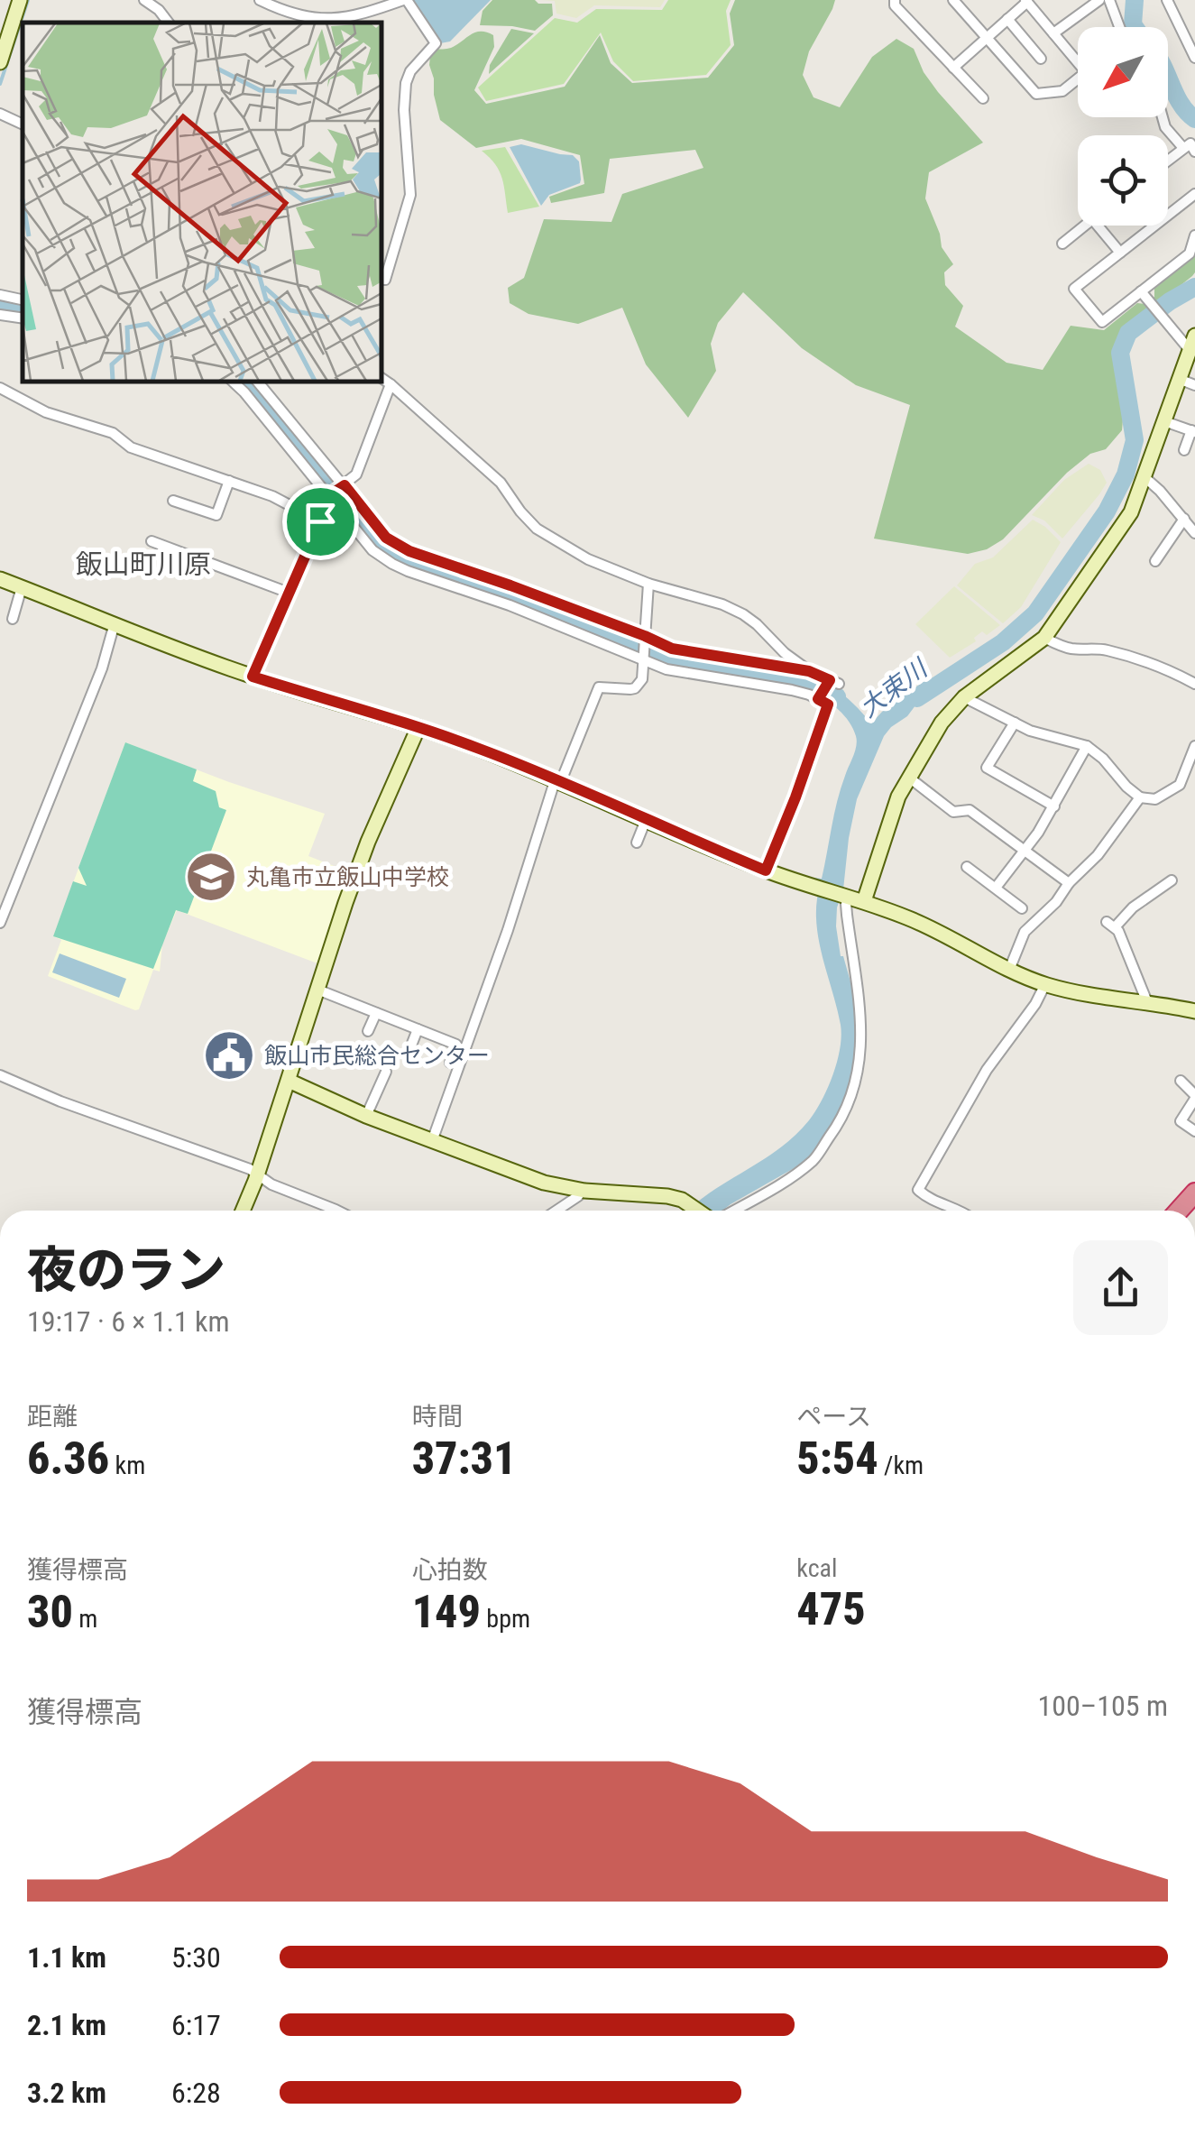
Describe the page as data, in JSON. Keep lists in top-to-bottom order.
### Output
{
  "districts": ["飯山町川原"],
  "water": ["大束川"],
  "places": {
    "school or university": ["丸亀市立飯山中学校"],
    "public building": ["飯山市民総合センター"]
  },
  "north": "bottom left",
  "page": {
    "heading": ["夜のラン", "19:17 · 6 × 1.1 km"],
    "stats": [
      ["距離", "6.36 km"],
      ["時間", "37:31"],
      ["ペース", "5:54 /km"],
      ["獲得標高", "30 m"],
      ["心拍数", "149 bpm"],
      ["kcal", "475"]
    ],
    "chart": ["獲得標高", "100–105 m"],
    "list": [
      {
        "name": "1.1 km",
        "note": "5:30"
      },
      {
        "name": "2.1 km",
        "note": "6:17"
      },
      {
        "name": "3.2 km",
        "note": "6:28"
      }
    ]
  }
}
